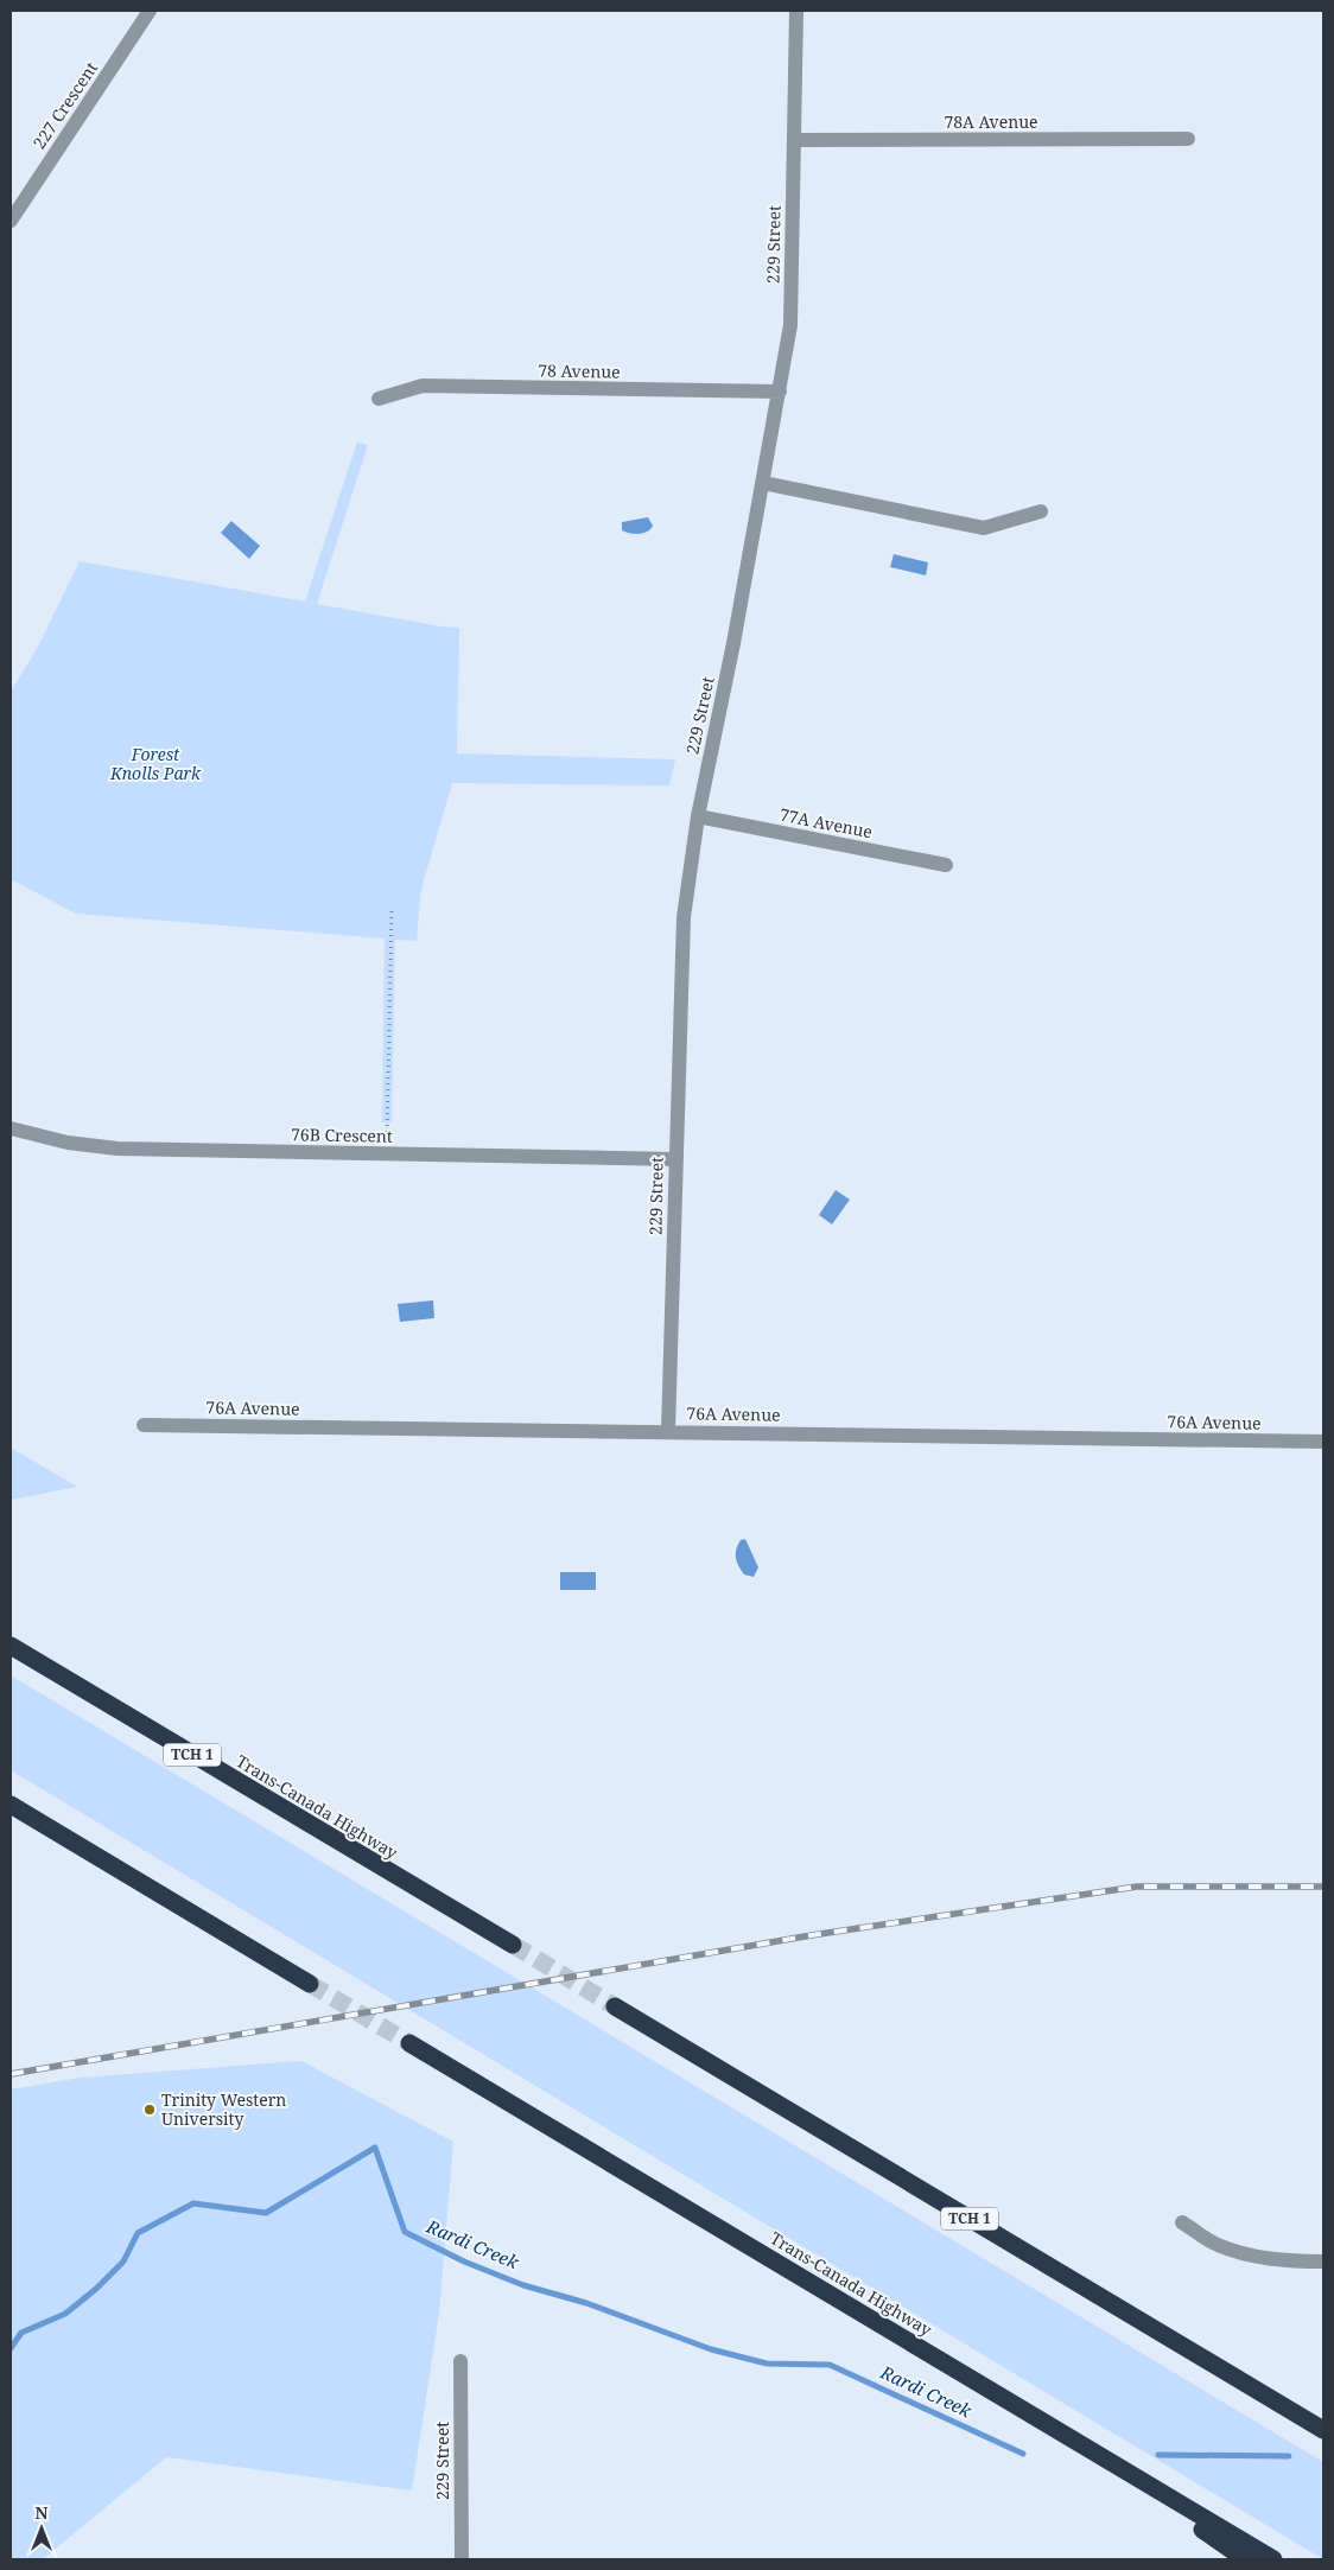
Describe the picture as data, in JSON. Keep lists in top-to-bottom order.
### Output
{
  "streets": {
    "highway": ["TCH 1", "Trans-Canada Highway"],
    "street": [
      "227 Crescent",
      "78A Avenue",
      "229 Street",
      "78 Avenue",
      "77A Avenue",
      "76B Crescent",
      "76A Avenue"
    ]
  },
  "crossings": [
    ["78A Avenue", "229 Street"],
    ["229 Street", "78 Avenue"],
    ["229 Street", "77A Avenue"],
    ["229 Street", "76B Crescent"],
    ["229 Street", "76A Avenue"]
  ],
  "water": ["Rardi Creek"],
  "parks": ["Forest Knolls Park"],
  "places": ["Trinity Western University"],
  "north": "top"
}
